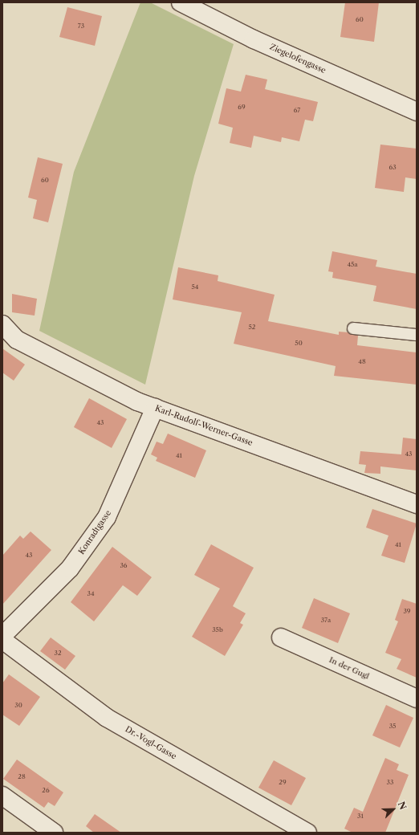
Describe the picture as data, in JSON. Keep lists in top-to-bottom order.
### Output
{
  "streets": {
    "street": [
      "Ziegelofengasse",
      "Karl-Rudolf-Werner-Gasse",
      "Konradtgasse",
      "In der Gugl",
      "Dr.-Vogl-Gasse"
    ]
  },
  "crossings": [
    ["Karl-Rudolf-Werner-Gasse", "Konradtgasse"]
  ],
  "house_numbers": [
    "60",
    "73",
    "69",
    "67",
    "63",
    "60",
    "45a",
    "54",
    "52",
    "50",
    "48",
    "43",
    "43",
    "41",
    "41",
    "43",
    "36",
    "34",
    "39",
    "37a",
    "35b",
    "32",
    "30",
    "35",
    "28",
    "29",
    "33",
    "26",
    "31"
  ],
  "north": "top right"
}
